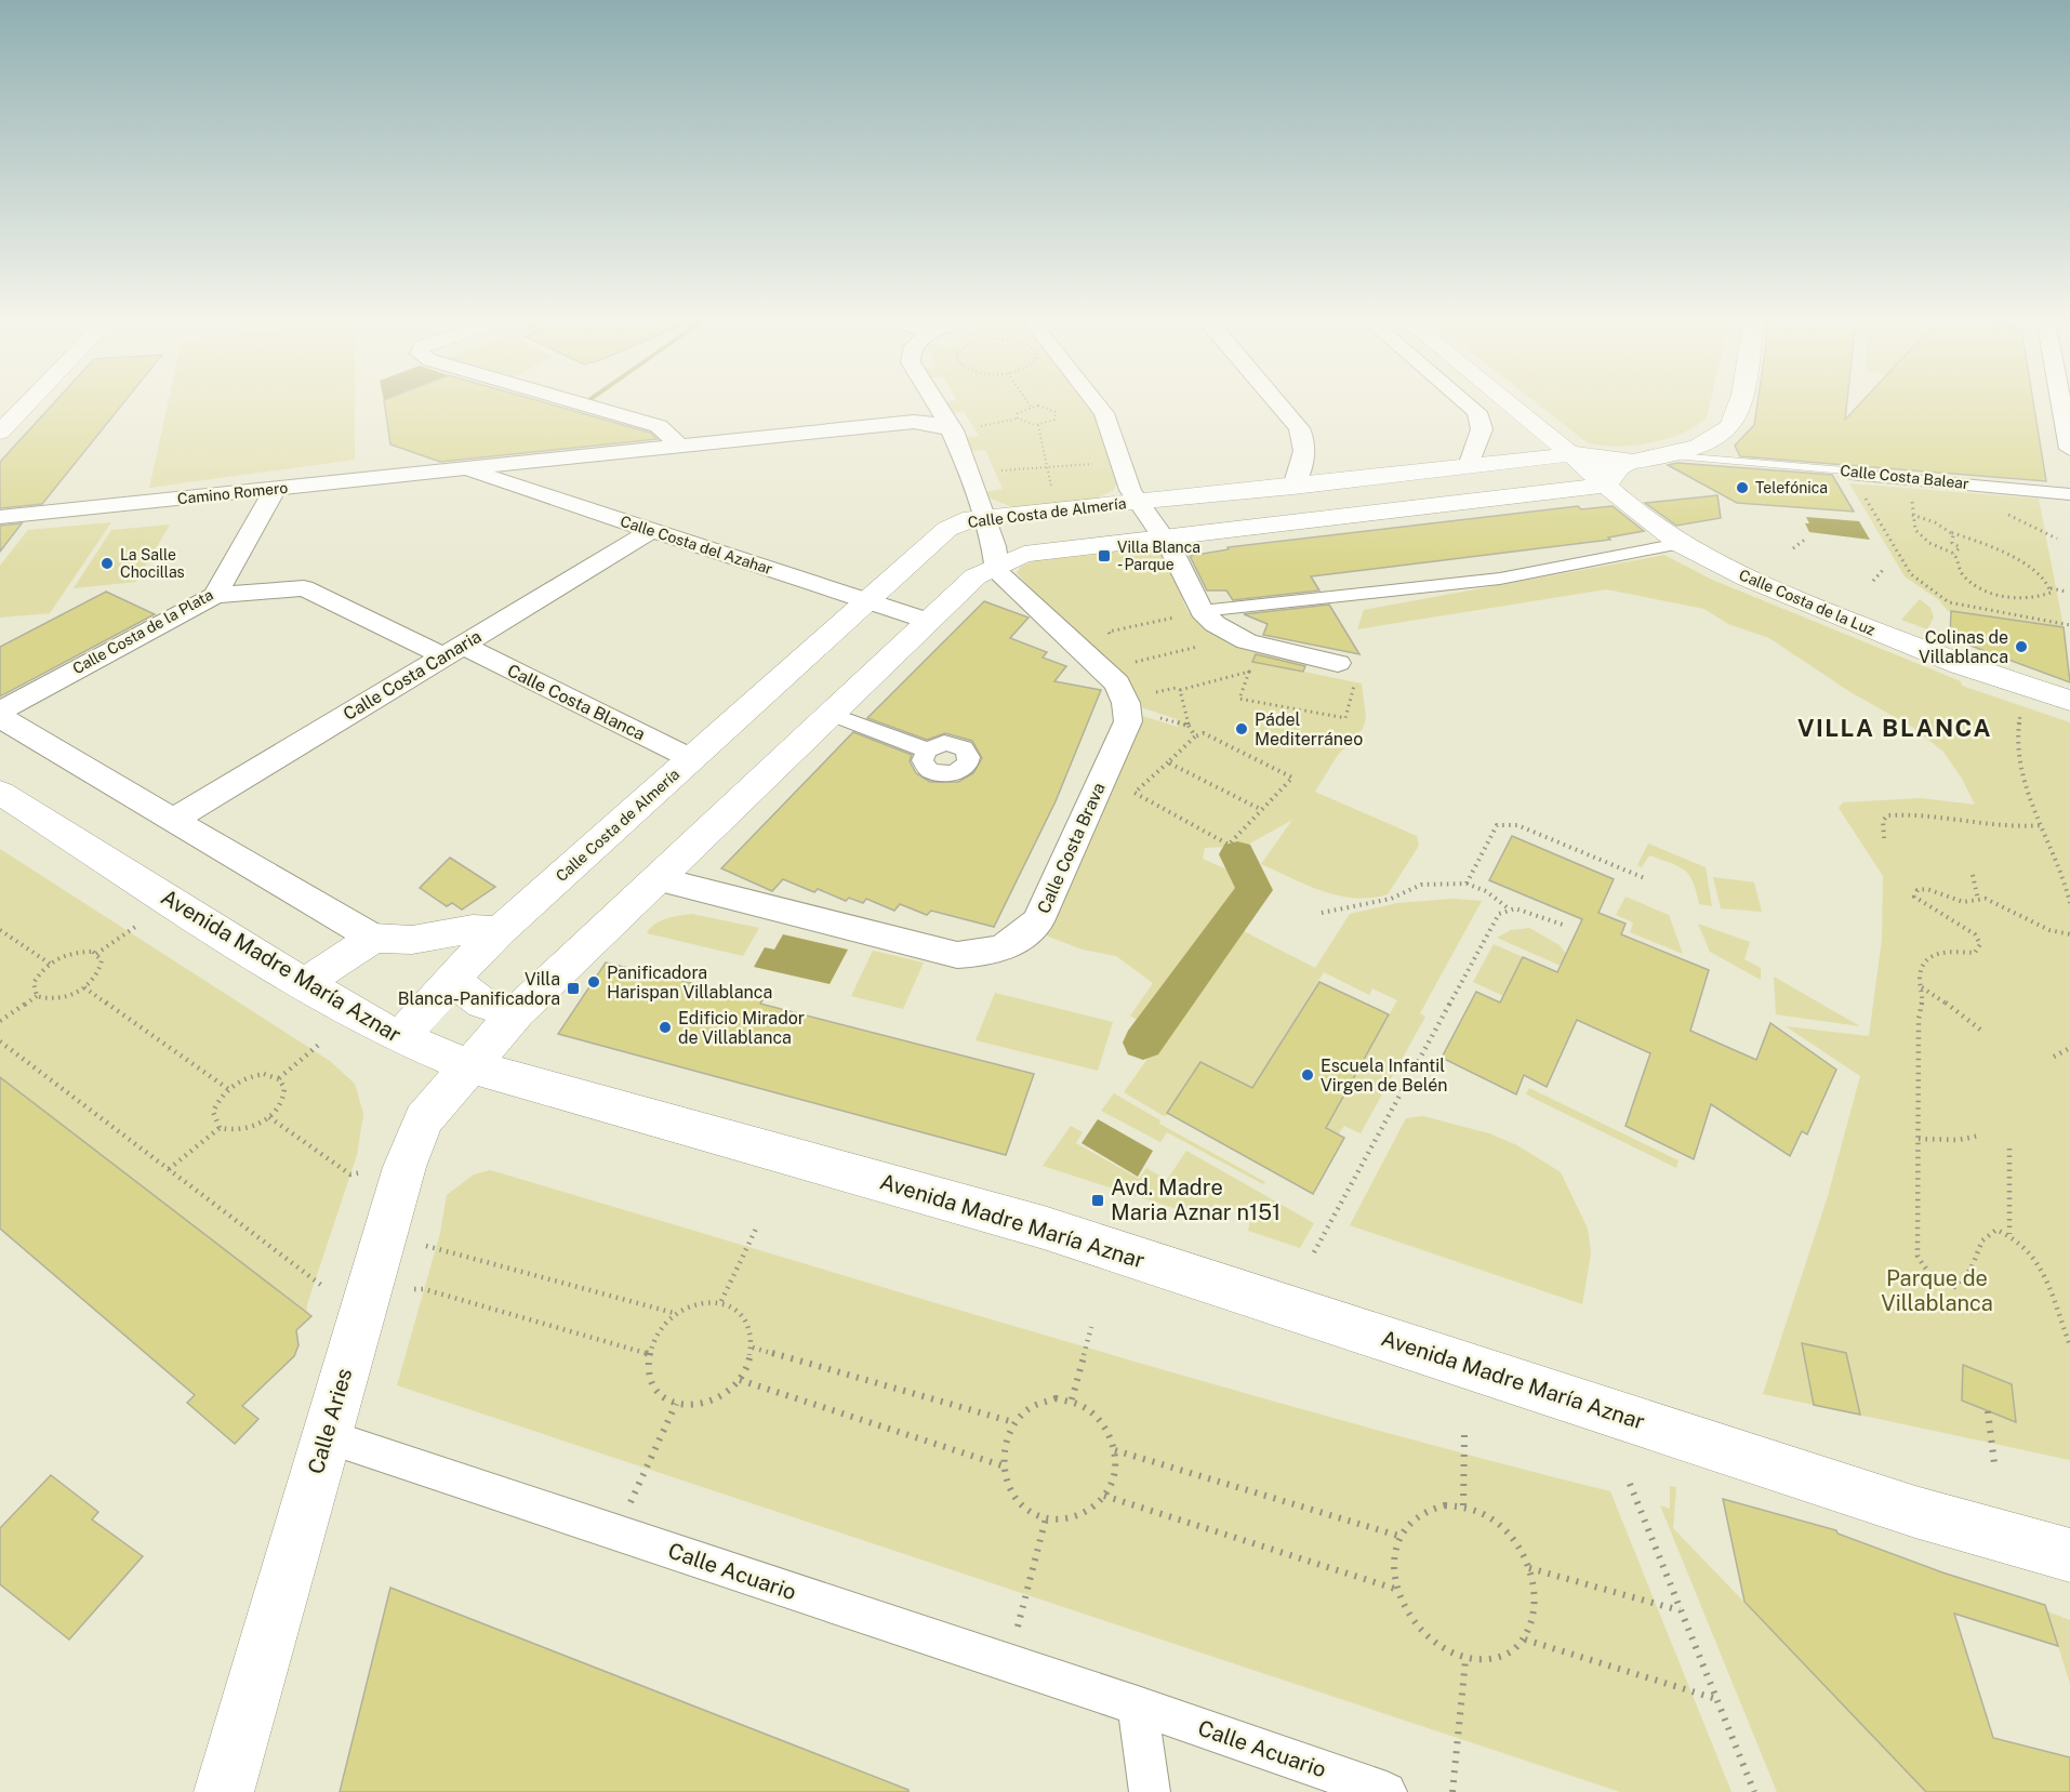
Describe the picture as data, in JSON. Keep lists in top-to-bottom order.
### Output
{
  "streets": {
    "street": [
      "Calle Costa Balear",
      "Camino Romero",
      "Calle Costa de Almería",
      "Calle Costa del Azahar",
      "Calle Costa de la Luz",
      "Calle Costa de la Plata",
      "Calle Costa Canaria",
      "Calle Costa Blanca",
      "Calle Costa Brava",
      "Avenida Madre María Aznar",
      "Calle Aries",
      "Calle Acuario"
    ]
  },
  "crossings": [
    ["Calle Costa Balear", "Calle Costa de Almería"],
    ["Camino Romero", "Calle Costa del Azahar"],
    ["Camino Romero", "Calle Costa de la Plata"],
    ["Camino Romero", "Calle Costa Brava"],
    ["Calle Costa de Almería", "Calle Costa del Azahar"],
    ["Calle Costa de Almería", "Calle Costa de la Luz"],
    ["Calle Costa de Almería", "Calle Costa Blanca"],
    ["Calle Costa de Almería", "Calle Costa Brava"],
    ["Calle Costa de Almería", "Avenida Madre María Aznar"],
    ["Calle Costa de Almería", "Calle Aries"],
    ["Calle Costa del Azahar", "Calle Costa Canaria"],
    ["Calle Costa de la Plata", "Calle Costa Blanca"],
    ["Calle Costa Canaria", "Calle Costa Blanca"],
    ["Avenida Madre María Aznar", "Calle Aries"],
    ["Calle Aries", "Calle Acuario"]
  ],
  "districts": ["VILLA BLANCA"],
  "parks": ["Parque de Villablanca"],
  "places": {
    "other": [
      "Telefónica",
      "La Salle Chocillas",
      "Colinas de Villablanca",
      "Pádel Mediterráneo",
      "Panificadora Harispan Villablanca",
      "Edificio Mirador de Villablanca",
      "Escuela Infantil Virgen de Belén"
    ],
    "transit": ["Villa Blanca - Parque", "Villa Blanca-Panificadora", "Avd. Madre Maria Aznar n151"]
  }
}
